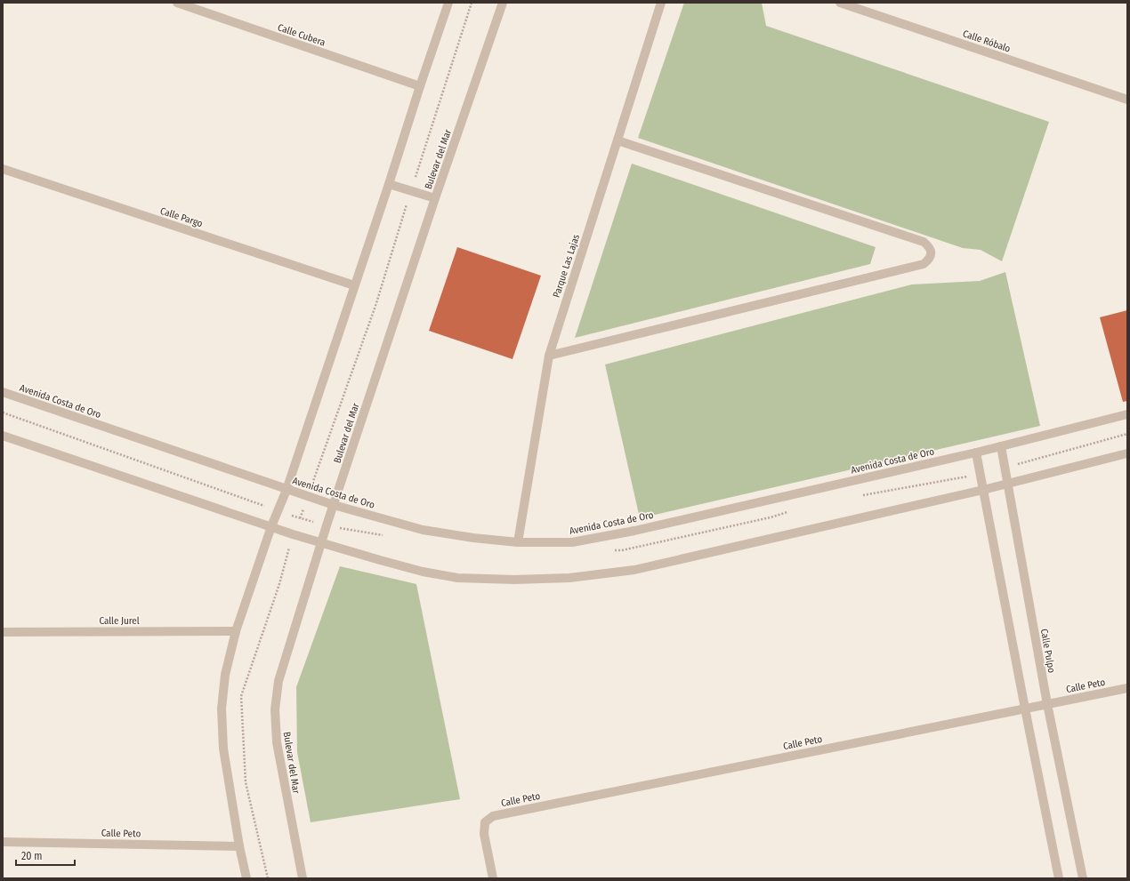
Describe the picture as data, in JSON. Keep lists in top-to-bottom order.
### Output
{
  "streets": {
    "street": [
      "Calle Cubera",
      "Calle Róbalo",
      "Bulevar del Mar",
      "Calle Pargo",
      "Parque Las Lajas",
      "Avenida Costa de Oro",
      "Calle Jurel",
      "Calle Pulpo",
      "Calle Peto"
    ]
  },
  "crossings": [
    ["Bulevar del Mar", "Avenida Costa de Oro"],
    ["Parque Las Lajas", "Avenida Costa de Oro"],
    ["Avenida Costa de Oro", "Calle Pulpo"],
    ["Calle Pulpo", "Calle Peto"]
  ],
  "scale_bar": "20 m"
}
